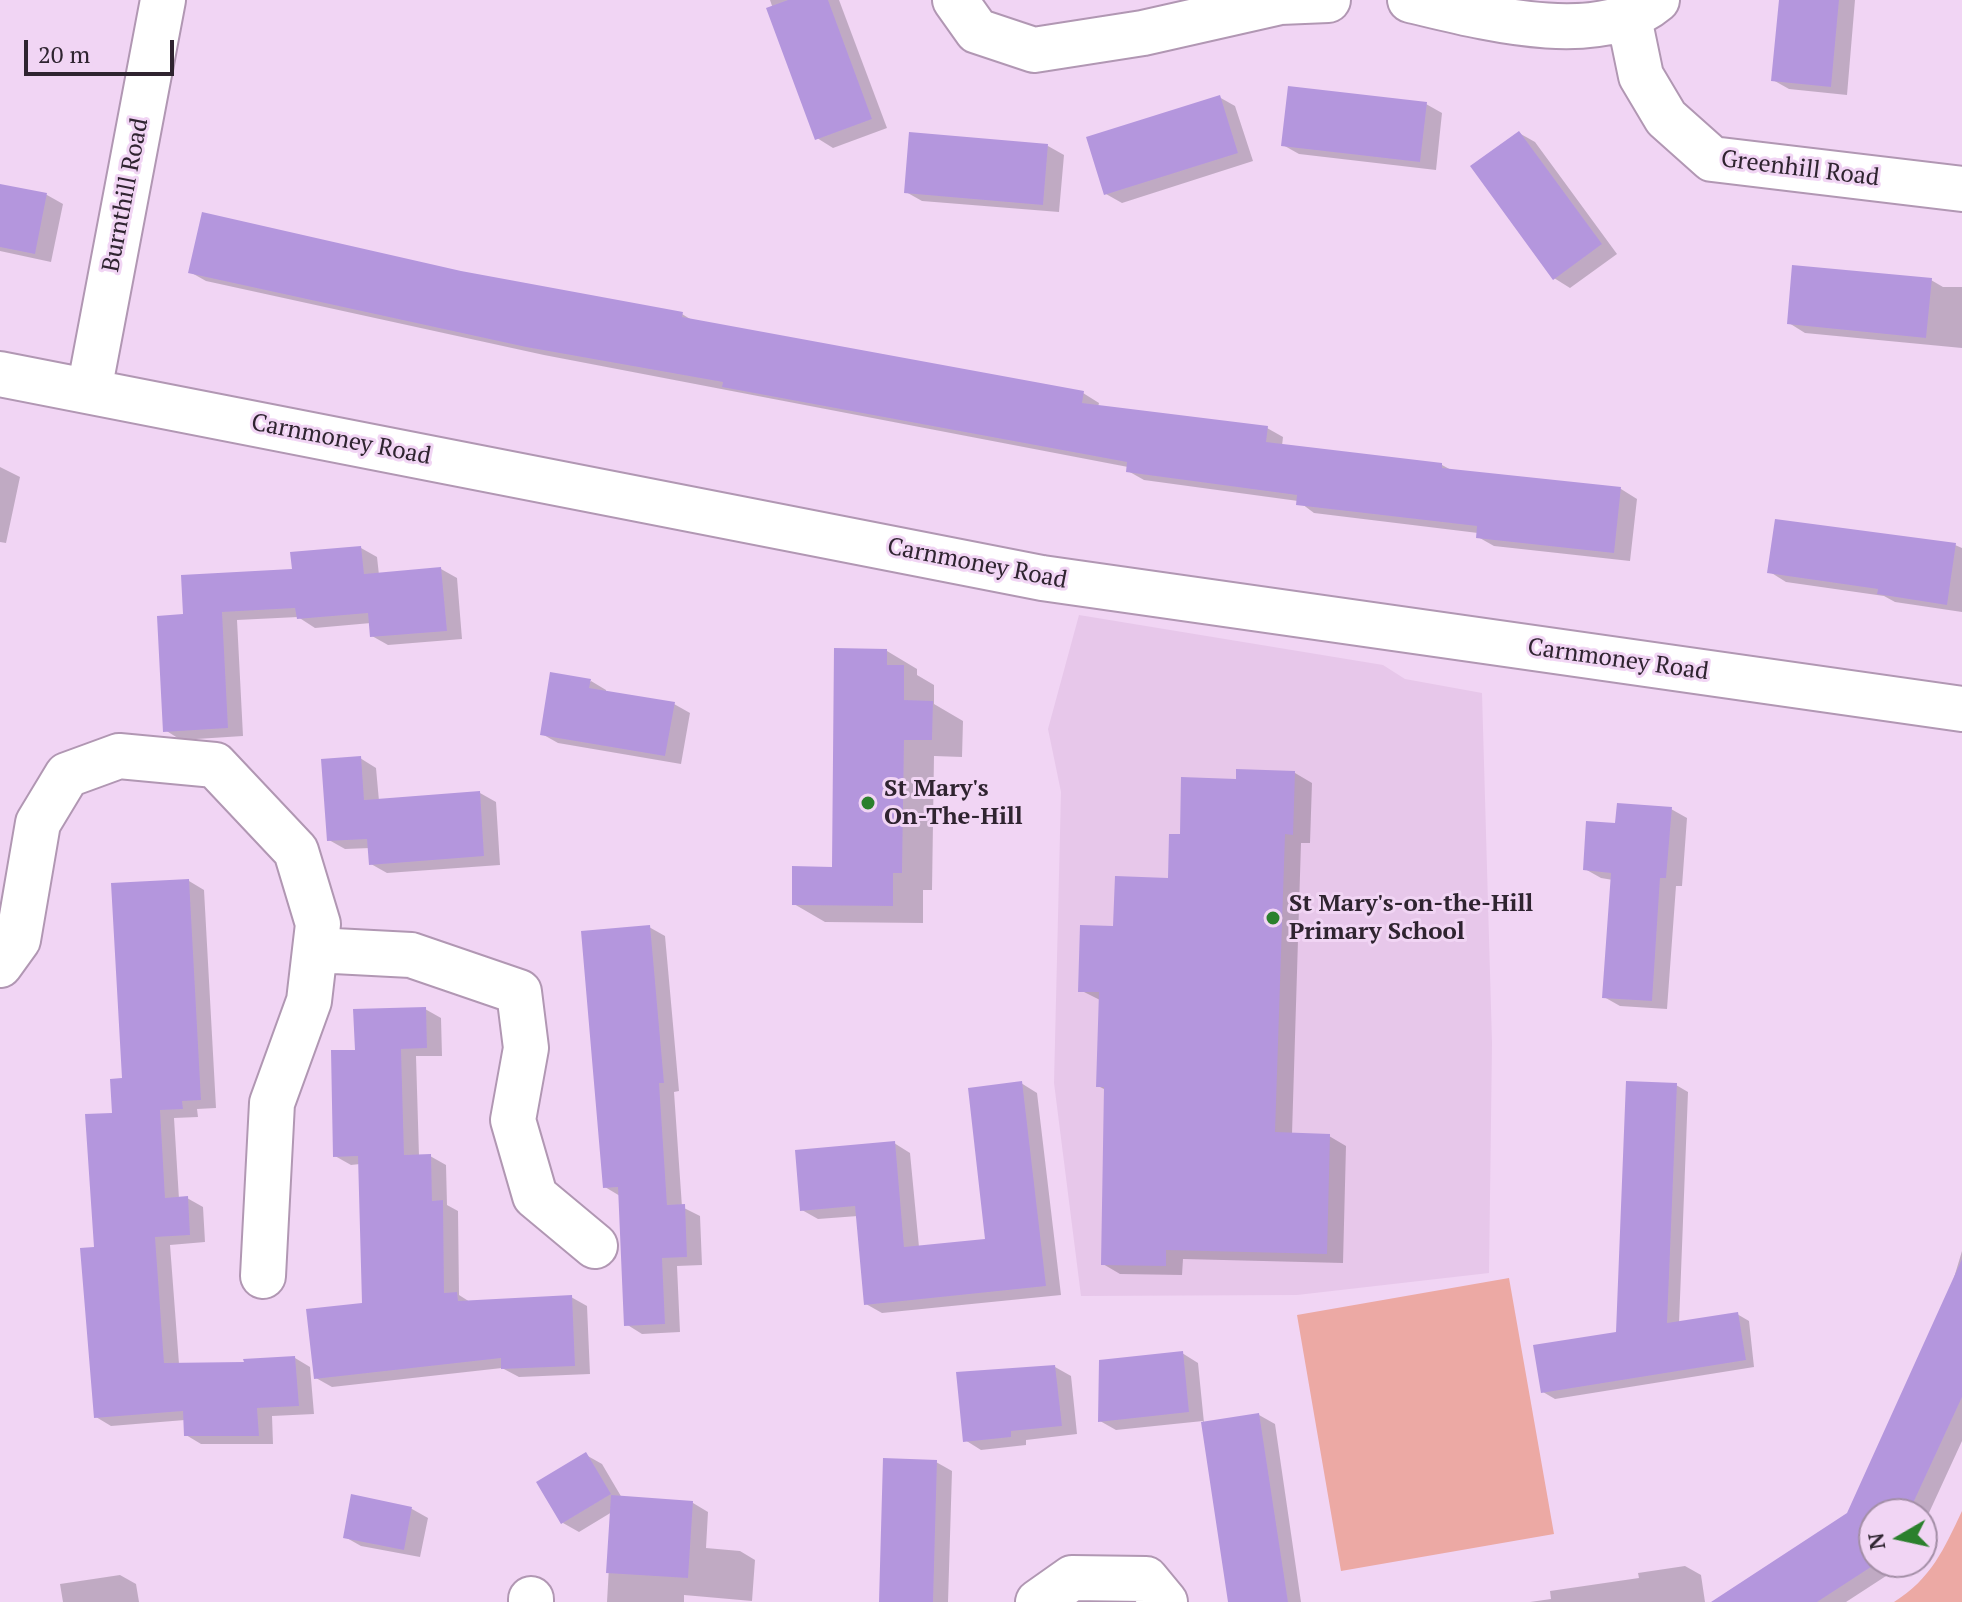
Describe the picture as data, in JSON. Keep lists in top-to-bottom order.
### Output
{
  "streets": {
    "street": ["Greenhill Road", "Burnthill Road", "Carnmoney Road"]
  },
  "crossings": [
    ["Burnthill Road", "Carnmoney Road"]
  ],
  "places": ["St Mary's On-The-Hill", "St Mary's-on-the-Hill Primary School"],
  "scale_bar": "20 m",
  "north": "left"
}
